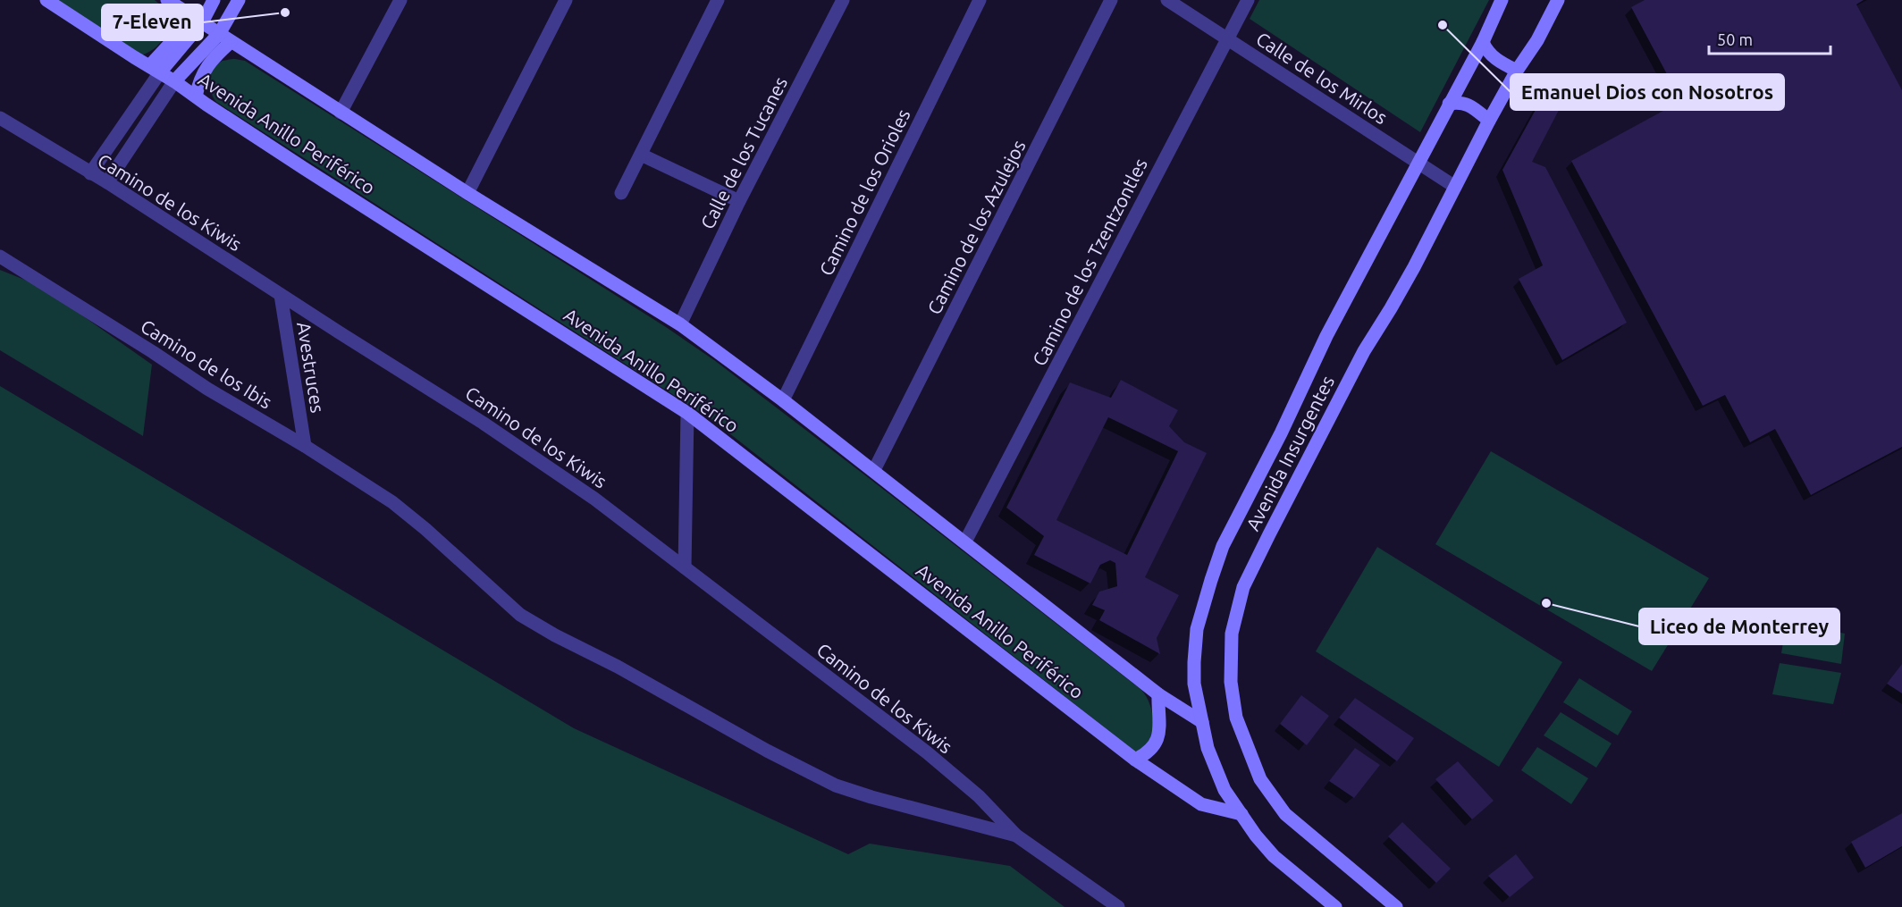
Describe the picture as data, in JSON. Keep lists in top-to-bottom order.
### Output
{
  "streets": {
    "street": [
      "Calle de los Mirlos",
      "Avenida Anillo Periférico",
      "Calle de los Tucanes",
      "Camino de los Orioles",
      "Camino de los Kiwis",
      "Camino de los Azulejos",
      "Camino de los Tzentzontles",
      "Camino de los Ibis",
      "Avestruces",
      "Avenida Insurgentes"
    ]
  },
  "crossings": [
    ["Calle de los Mirlos", "Camino de los Tzentzontles"],
    ["Calle de los Mirlos", "Avenida Insurgentes"],
    ["Avenida Anillo Periférico", "Avenida Insurgentes"],
    ["Camino de los Kiwis", "Camino de los Ibis"],
    ["Camino de los Kiwis", "Avestruces"],
    ["Camino de los Ibis", "Avestruces"]
  ],
  "places": ["7-Eleven", "Emanuel Dios con Nosotros", "Liceo de Monterrey"],
  "scale_bar": "50 m"
}
